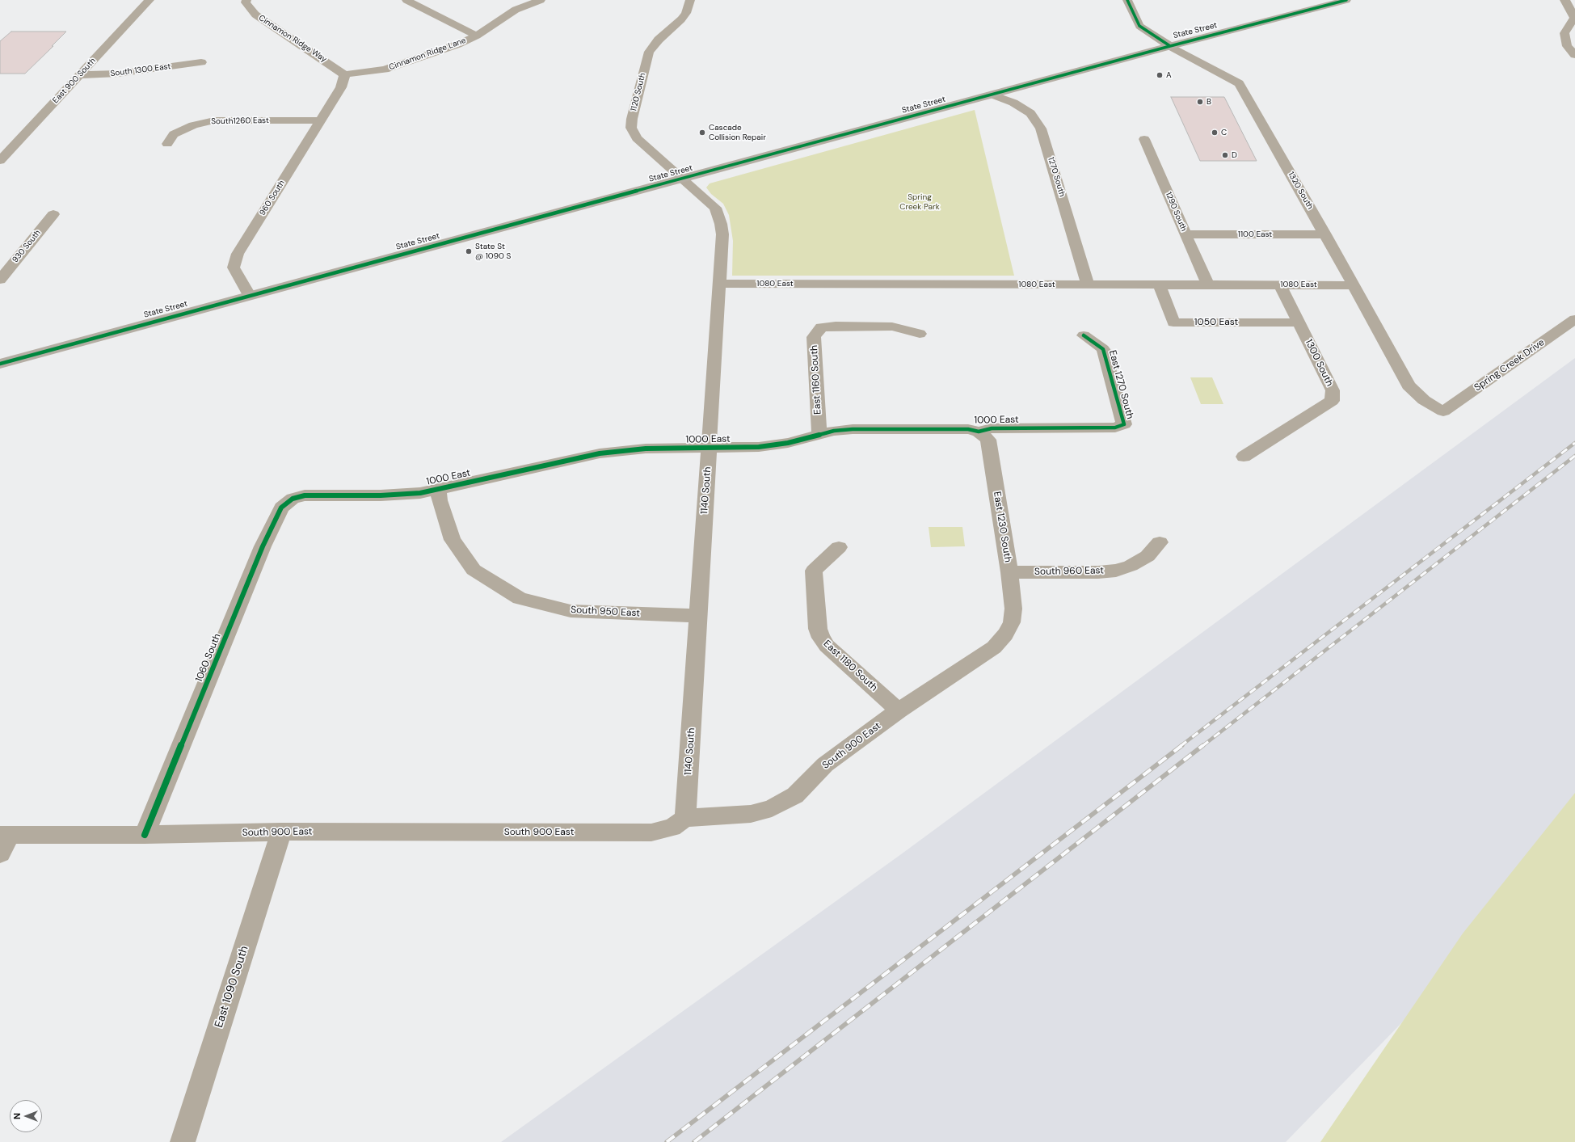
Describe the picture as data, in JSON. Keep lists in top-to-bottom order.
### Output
{
  "streets": {
    "main road": ["State Street"],
    "street": [
      "Cinnamon Ridge Way",
      "Cinnamon Ridge Lane",
      "South 1300 East",
      "East 900 South",
      "1120 South",
      "South1260 East",
      "1270 South",
      "1320 South",
      "960 South",
      "1290 South",
      "1100 East",
      "930 South",
      "1080 East",
      "1050 East",
      "1300 South",
      "Spring Creek Drive",
      "East 1160 South",
      "East 1270 South",
      "1000 East",
      "1140 South",
      "East 1230 South",
      "South 960 East",
      "South 950 East",
      "1060 South",
      "East 1180 South",
      "South 900 East",
      "East 1090 South"
    ]
  },
  "crossings": [
    ["State Street", "1120 South"],
    ["State Street", "1270 South"],
    ["State Street", "1320 South"],
    ["State Street", "960 South"],
    ["State Street", "1140 South"],
    ["Cinnamon Ridge Way", "Cinnamon Ridge Lane"],
    ["Cinnamon Ridge Way", "960 South"],
    ["Cinnamon Ridge Lane", "960 South"],
    ["South 1300 East", "East 900 South"],
    ["1120 South", "1140 South"],
    ["South1260 East", "960 South"],
    ["1270 South", "1080 East"],
    ["1320 South", "1100 East"],
    ["1320 South", "1080 East"],
    ["1320 South", "Spring Creek Drive"],
    ["1290 South", "1100 East"],
    ["1290 South", "1080 East"],
    ["1080 East", "1050 East"],
    ["1080 East", "1300 South"],
    ["1080 East", "1140 South"],
    ["1050 East", "1300 South"],
    ["East 1160 South", "1000 East"],
    ["East 1270 South", "1000 East"],
    ["1000 East", "1140 South"],
    ["1000 East", "East 1230 South"],
    ["1000 East", "South 950 East"],
    ["1000 East", "1060 South"],
    ["1140 South", "South 950 East"],
    ["1140 South", "South 900 East"],
    ["East 1230 South", "South 960 East"],
    ["East 1230 South", "South 900 East"],
    ["1060 South", "South 900 East"],
    ["East 1180 South", "South 900 East"],
    ["South 900 East", "East 1090 South"]
  ],
  "parks": ["Spring Creek Park"],
  "places": [
    "A",
    "B",
    "Cascade Collision Repair",
    "C",
    "D",
    "State St @ 1090 S"
  ],
  "north": "left"
}
